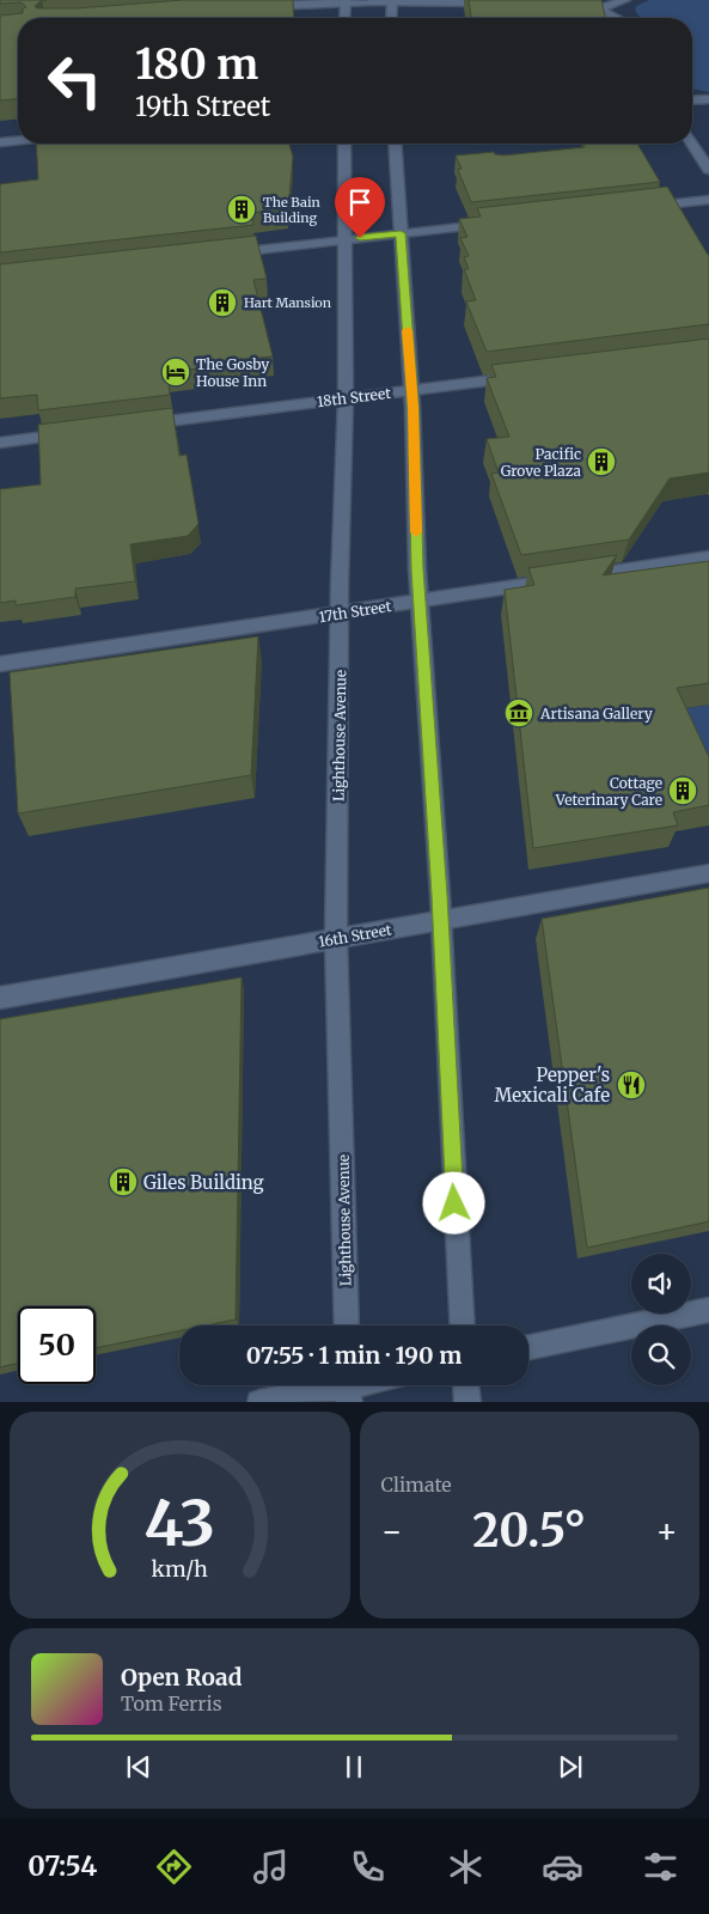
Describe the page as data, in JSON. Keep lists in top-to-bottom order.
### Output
{
  "streets": {
    "main road": [
      "18th Street",
      "17th Street",
      "Lighthouse Avenue",
      "16th Street"
    ]
  },
  "crossings": [
    ["18th Street", "Lighthouse Avenue"],
    ["17th Street", "Lighthouse Avenue"],
    ["Lighthouse Avenue", "16th Street"]
  ],
  "places": {
    "building": [
      "The Bain Building",
      "Hart Mansion",
      "Pacific Grove Plaza",
      "Cottage Veterinary Care",
      "Giles Building"
    ],
    "hotel": ["The Gosby House Inn"],
    "museum": ["Artisana Gallery"],
    "restaurant": ["Pepper's Mexicali Cafe"]
  },
  "page": {
    "turn": ["180 m", "19th Street"],
    "limit": "50",
    "trip": "07:55 · 1 min · 190 m",
    "tile": "Climate",
    "heat": ["−", "20.5°", "+"],
    "song": ["Open Road", "Tom Ferris"],
    "tabs": "07:54",
    "gauge": ["43", "km/h"]
  }
}
